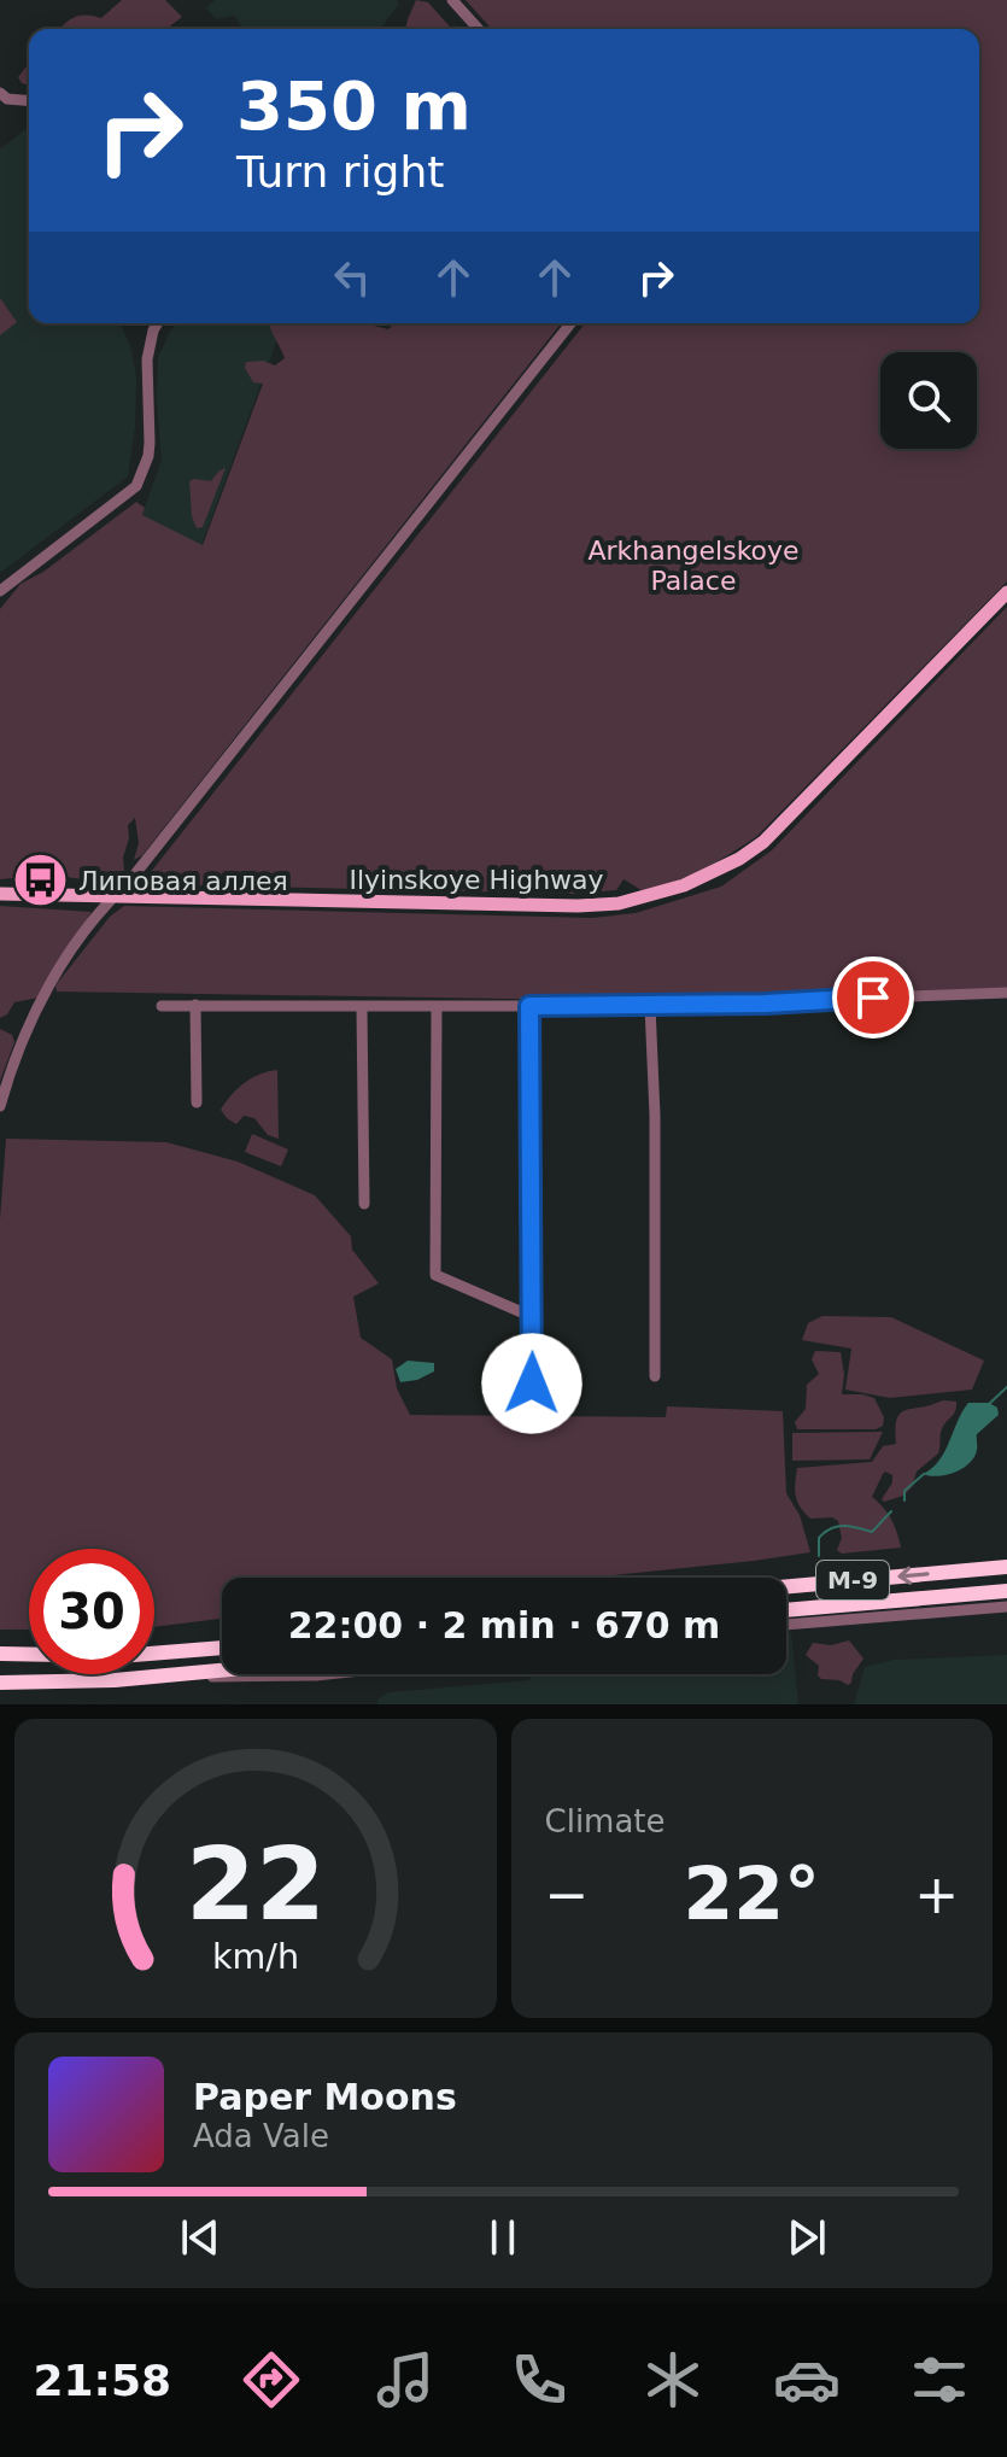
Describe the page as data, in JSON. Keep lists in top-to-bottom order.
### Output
{
  "streets": {
    "highway": ["М-9"],
    "main road": ["Ilyinskoye Highway"]
  },
  "parks": ["Arkhangelskoye Palace"],
  "places": {
    "bus stop": ["Липовая аллея"]
  },
  "page": {
    "turn": ["350 m", "Turn right"],
    "limit": "30",
    "trip": "22:00 · 2 min · 670 m",
    "tile": "Climate",
    "heat": ["−", "22°", "+"],
    "song": ["Paper Moons", "Ada Vale"],
    "tabs": "21:58",
    "gauge": ["22", "km/h"]
  }
}
